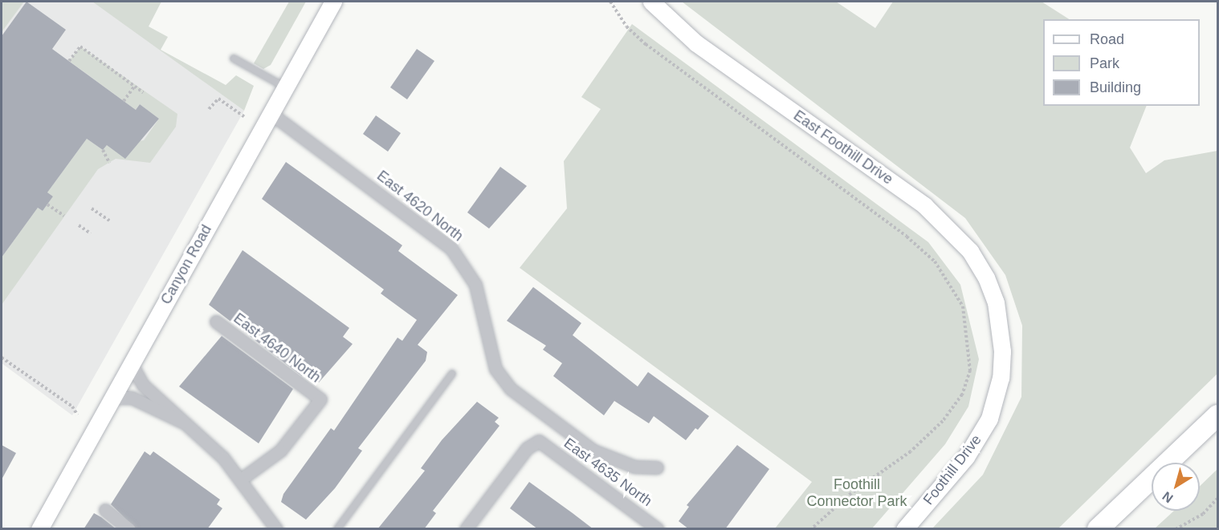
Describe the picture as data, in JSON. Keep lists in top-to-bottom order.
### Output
{
  "streets": {
    "main road": ["East Foothill Drive", "Canyon Road", "Foothill Drive"],
    "street": ["East 4620 North", "East 4640 North", "East 4635 North"]
  },
  "crossings": [
    ["East Foothill Drive", "Foothill Drive"],
    ["East 4620 North", "Canyon Road"]
  ],
  "parks": ["Foothill Connector Park"],
  "legend": ["Road", "Park", "Building"],
  "north": "bottom left"
}
